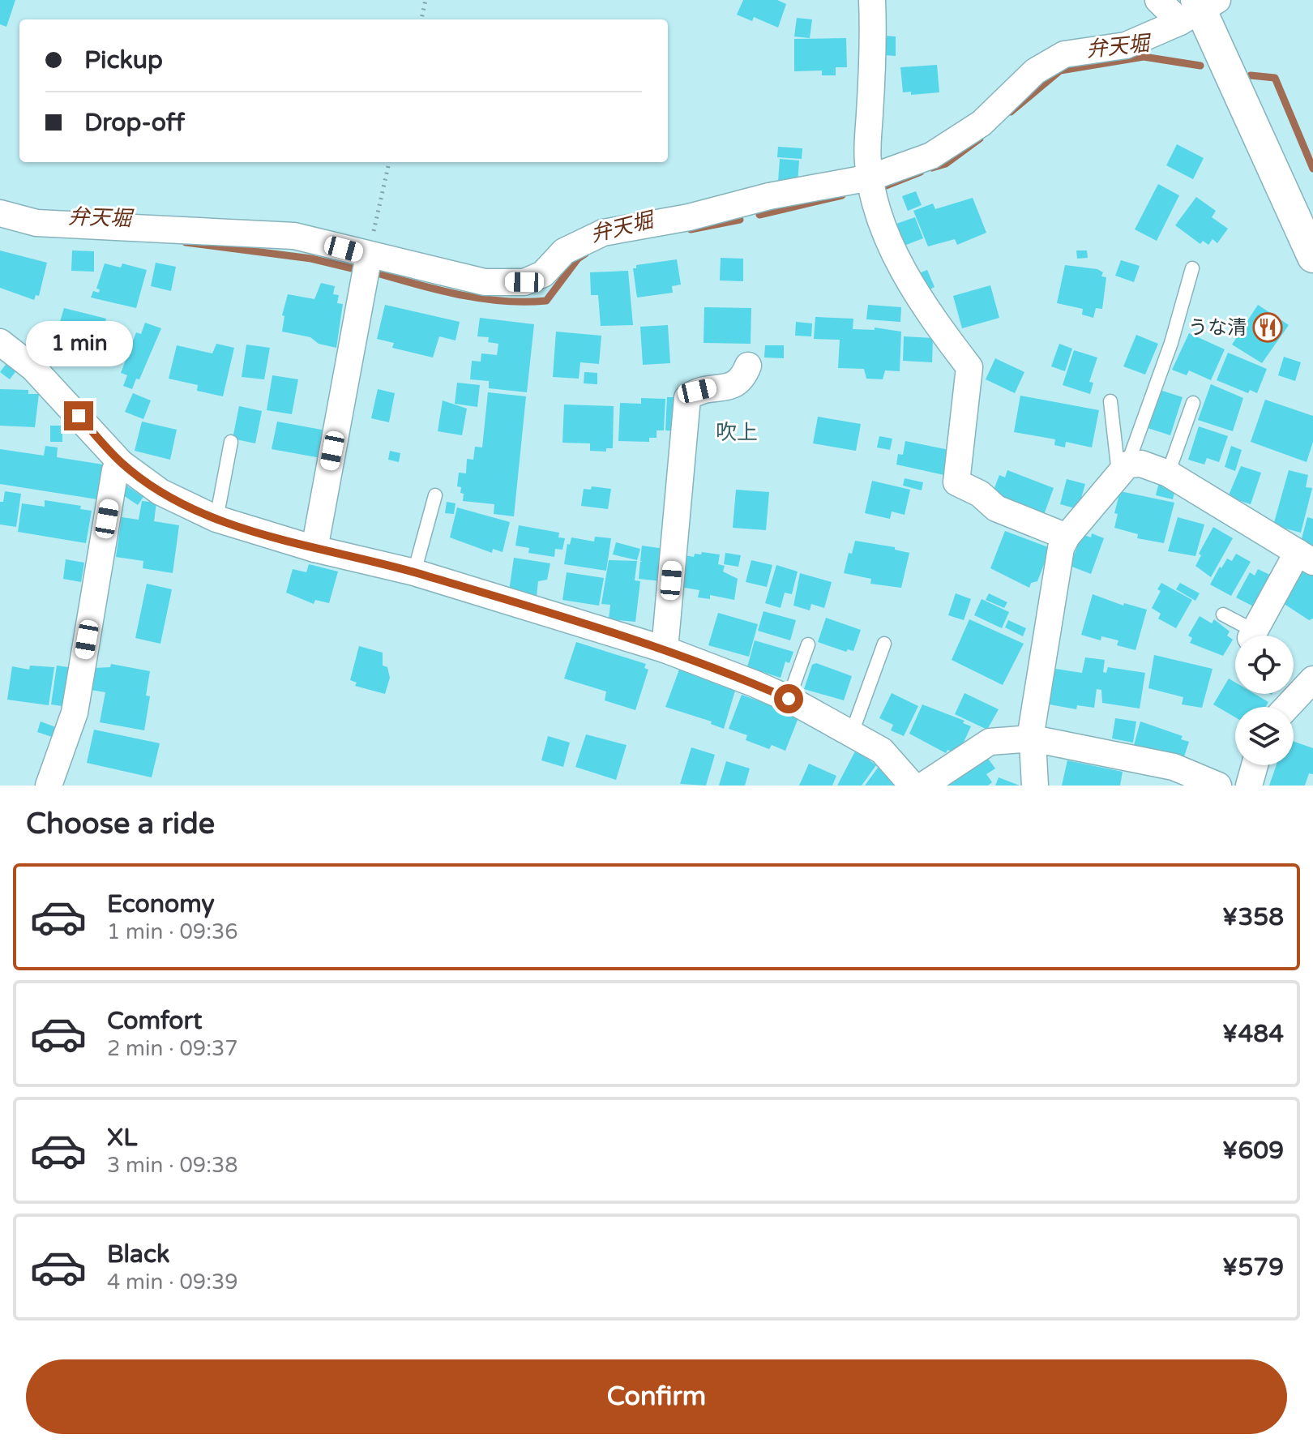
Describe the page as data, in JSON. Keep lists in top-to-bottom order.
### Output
{
  "districts": ["吹上"],
  "water": ["弁天堀"],
  "places": {
    "restaurant": ["うな清"]
  },
  "page": {
    "banner": ["Pickup", "Drop-off"],
    "bubble": "1 min",
    "heading": "Choose a ride",
    "list": [
      {
        "name": "Economy",
        "note": "1 min · 09:36",
        "value": "¥358"
      },
      {
        "name": "Comfort",
        "note": "2 min · 09:37",
        "value": "¥484"
      },
      {
        "name": "XL",
        "note": "3 min · 09:38",
        "value": "¥609"
      },
      {
        "name": "Black",
        "note": "4 min · 09:39",
        "value": "¥579"
      }
    ],
    "buttons": "Confirm"
  }
}
